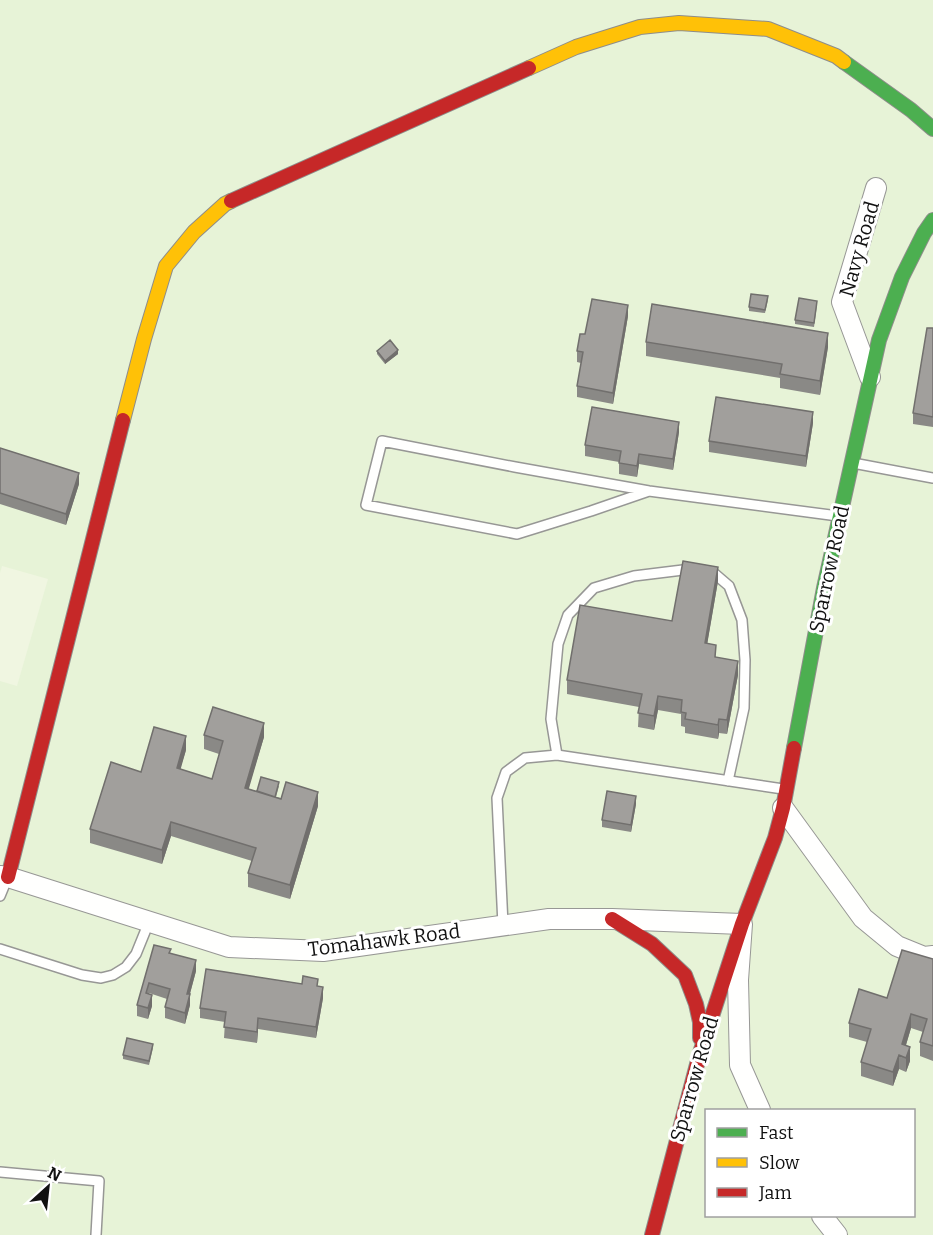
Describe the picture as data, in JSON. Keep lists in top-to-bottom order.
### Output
{
  "streets": {
    "street": ["Navy Road", "Sparrow Road", "Tomahawk Road"]
  },
  "crossings": [
    ["Navy Road", "Sparrow Road"],
    ["Sparrow Road", "Tomahawk Road"]
  ],
  "legend": ["Fast", "Slow", "Jam"],
  "north": "top right"
}
